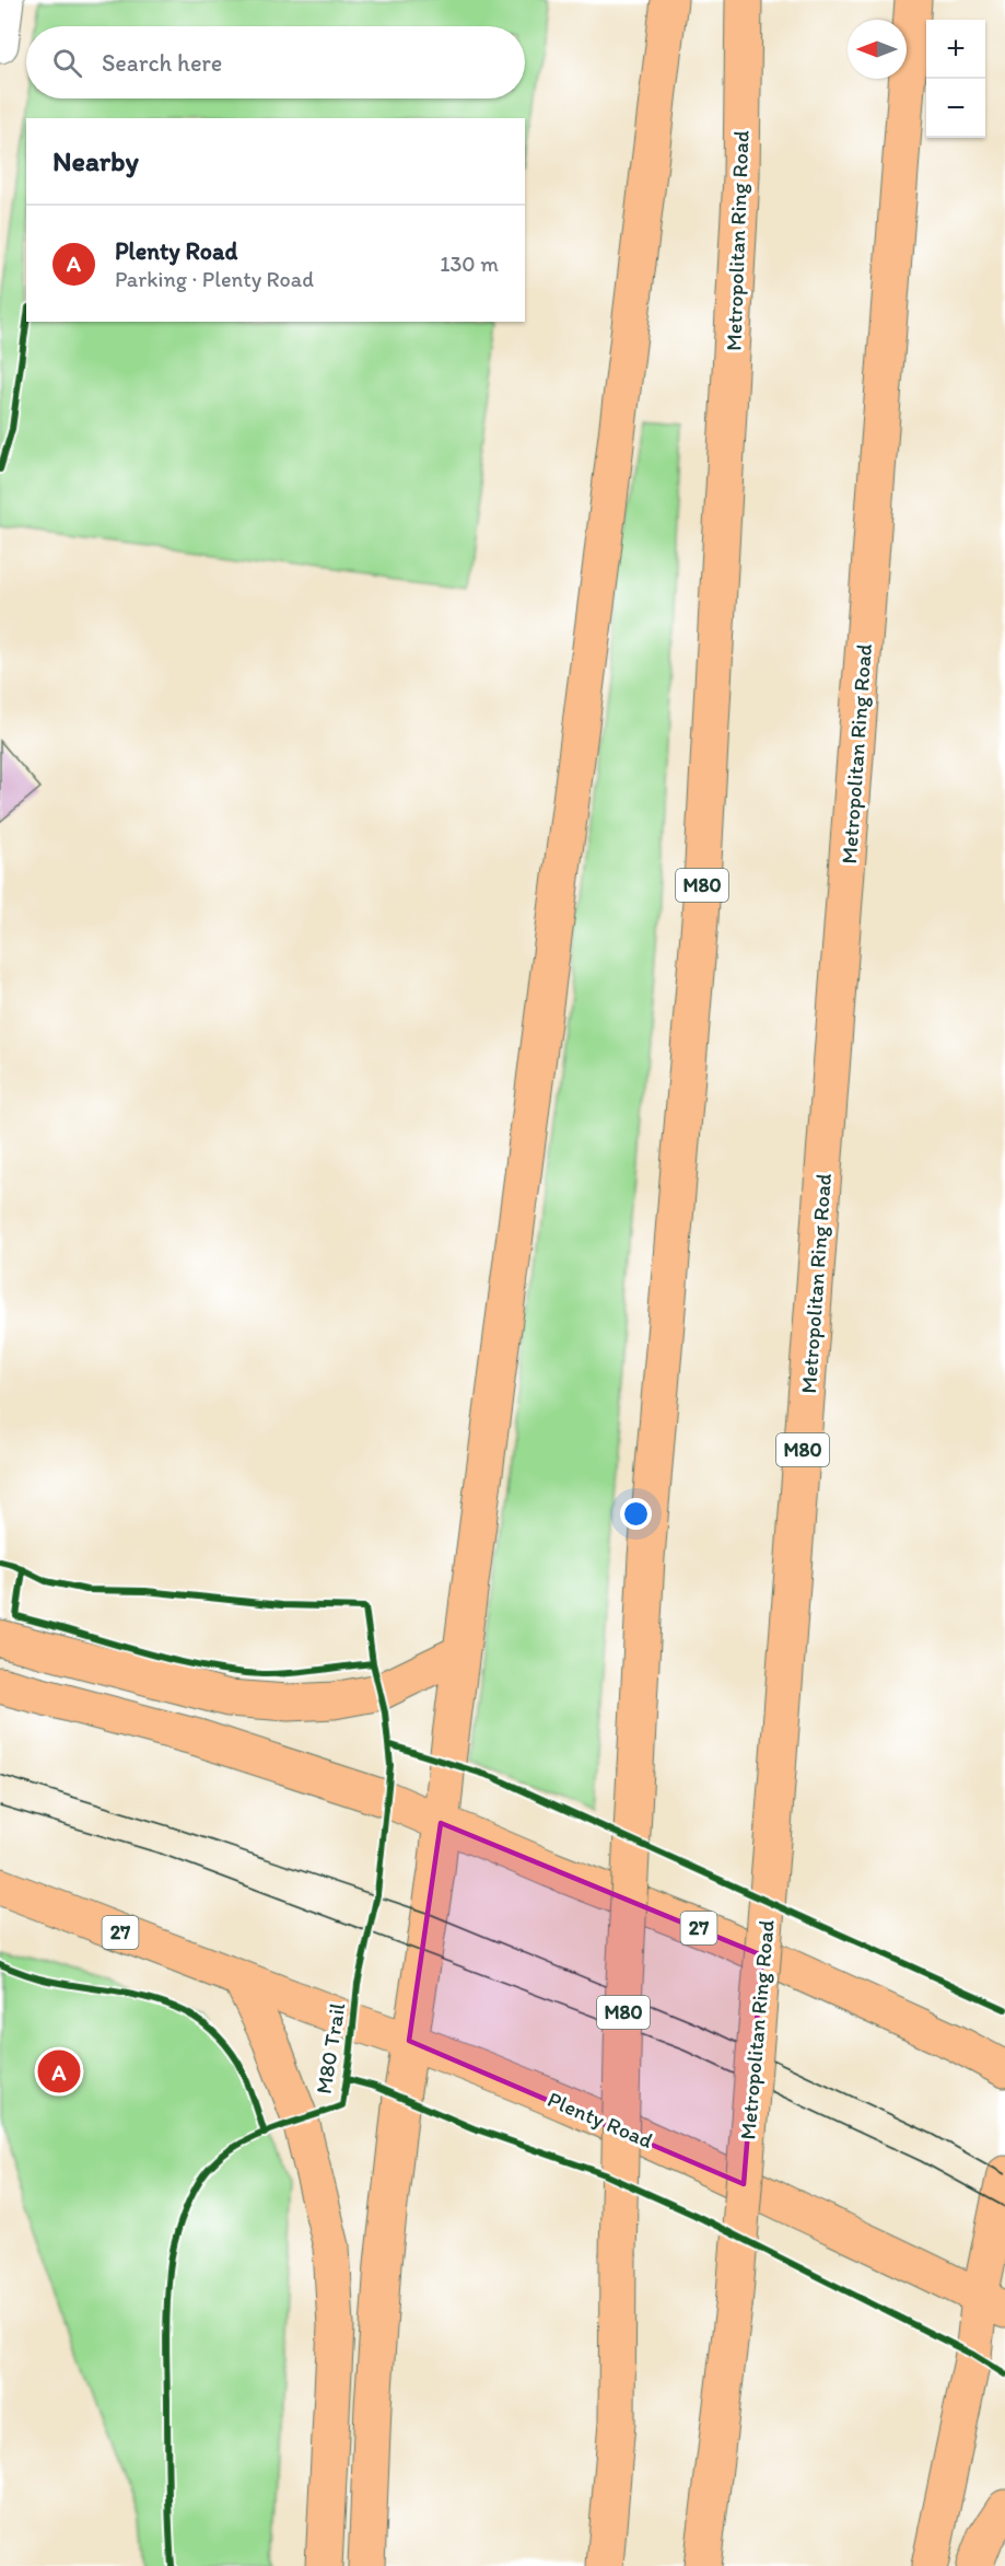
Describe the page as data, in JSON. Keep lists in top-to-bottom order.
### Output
{
  "streets": {
    "highway": [
      "Metropolitan Ring Road",
      "M80",
      "27",
      "Plenty Road"
    ],
    "cycle path": ["M80 Trail"]
  },
  "north": "left",
  "page": {
    "map_buttons": ["+", "−"],
    "search": "Search here",
    "heading": "Nearby",
    "list": [
      {
        "mark": "A",
        "name": "Plenty Road",
        "note": "Parking · Plenty Road",
        "value": "130 m"
      }
    ],
    "pins": "A"
  }
}
